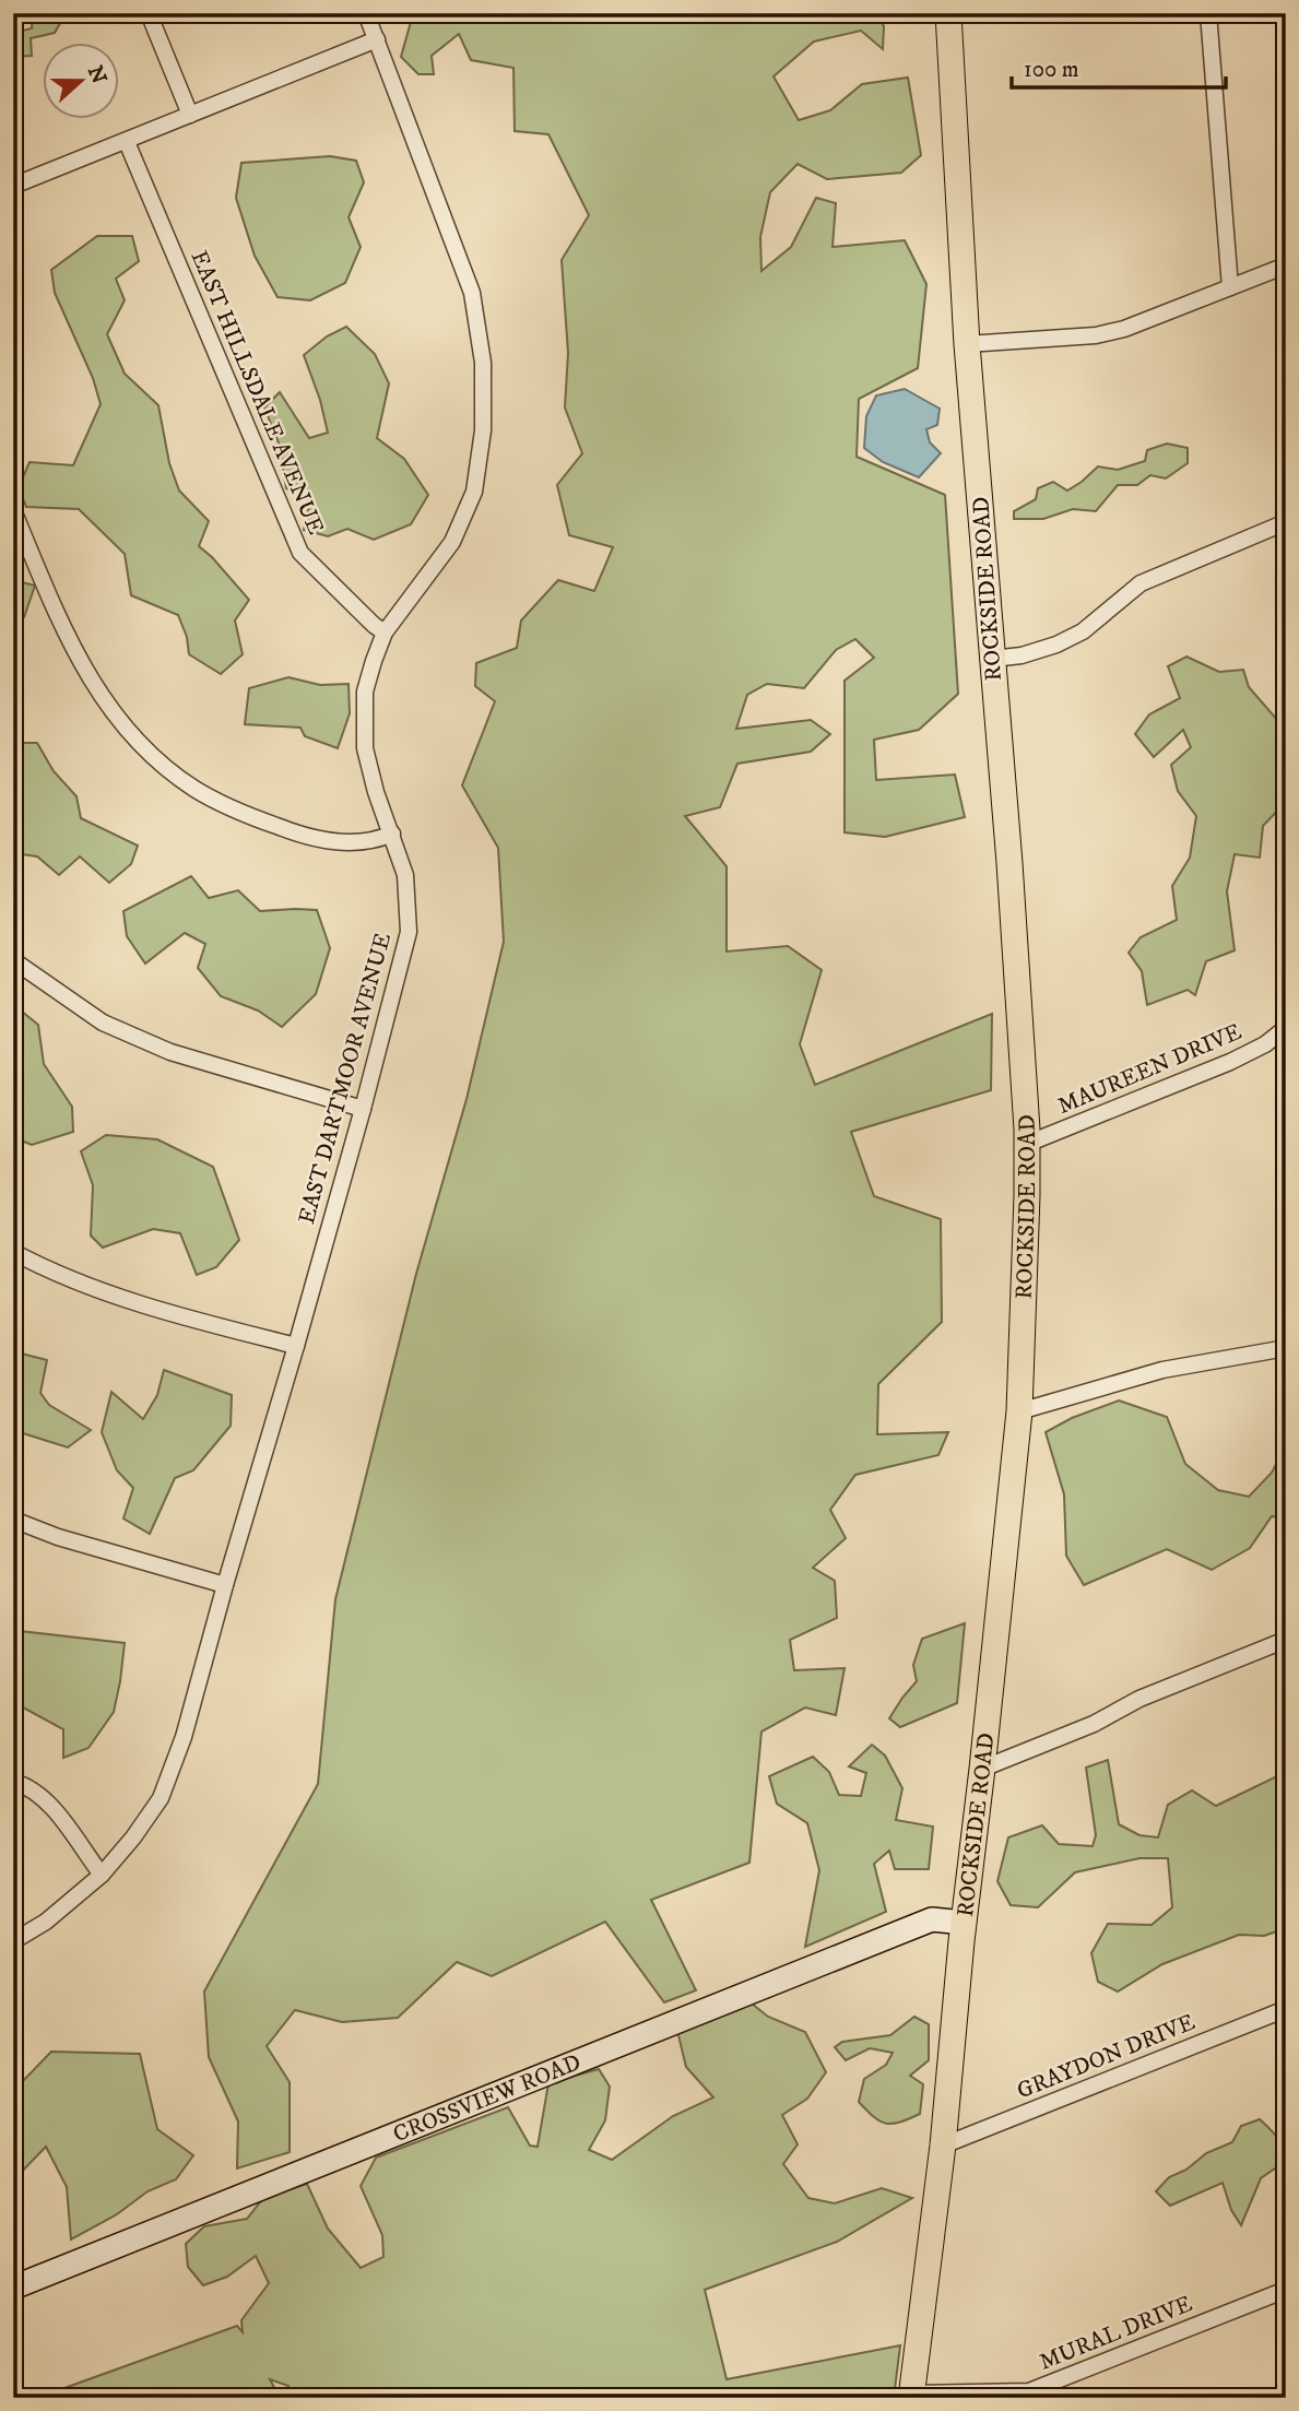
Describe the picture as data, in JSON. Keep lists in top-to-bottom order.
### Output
{
  "streets": {
    "main road": ["ROCKSIDE ROAD"],
    "street": [
      "EAST HILLSDALE AVENUE",
      "MAUREEN DRIVE",
      "EAST DARTMOOR AVENUE",
      "GRAYDON DRIVE",
      "CROSSVIEW ROAD",
      "MURAL DRIVE"
    ]
  },
  "crossings": [
    ["EAST HILLSDALE AVENUE", "EAST DARTMOOR AVENUE"],
    ["ROCKSIDE ROAD", "MAUREEN DRIVE"],
    ["ROCKSIDE ROAD", "GRAYDON DRIVE"],
    ["ROCKSIDE ROAD", "CROSSVIEW ROAD"],
    ["ROCKSIDE ROAD", "MURAL DRIVE"]
  ],
  "scale_bar": "100 m",
  "north": "right"
}
